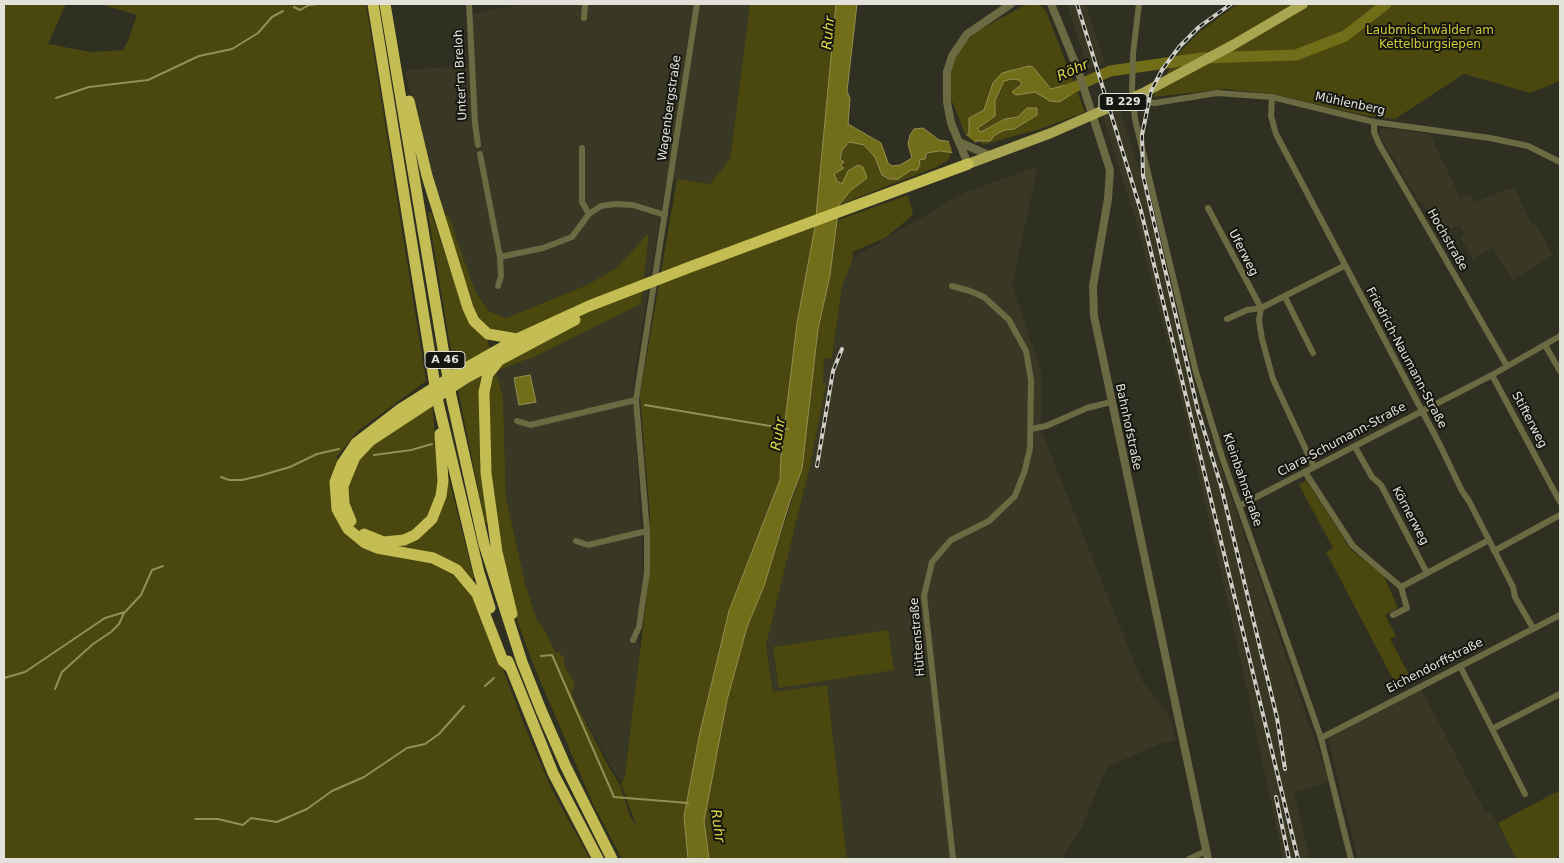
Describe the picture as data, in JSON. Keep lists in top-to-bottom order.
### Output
{
  "streets": {
    "highway": ["A 46"],
    "main road": ["B 229"],
    "street": [
      "Unter'm Breloh",
      "Mühlenberg",
      "Wagenbergstraße",
      "Hochstraße",
      "Uferweg",
      "Friedrich-Naumann-Straße",
      "Stifterweg",
      "Bahnhofstraße",
      "Clara-Schumann-Straße",
      "Kleinbahnstraße",
      "Körnerweg",
      "Hüttenstraße",
      "Eichendorffstraße"
    ]
  },
  "crossings": [
    ["Mühlenberg", "Hochstraße"],
    ["Mühlenberg", "Friedrich-Naumann-Straße"],
    ["Mühlenberg", "Kleinbahnstraße"],
    ["Hochstraße", "Clara-Schumann-Straße"],
    ["Friedrich-Naumann-Straße", "Clara-Schumann-Straße"],
    ["Friedrich-Naumann-Straße", "Eichendorffstraße"],
    ["Stifterweg", "Clara-Schumann-Straße"],
    ["Clara-Schumann-Straße", "Kleinbahnstraße"],
    ["Clara-Schumann-Straße", "Körnerweg"],
    ["Kleinbahnstraße", "Eichendorffstraße"]
  ],
  "water": ["Ruhr", "Röhr"],
  "parks": ["Laubmischwälder am Kettelburgsiepen"]
}
